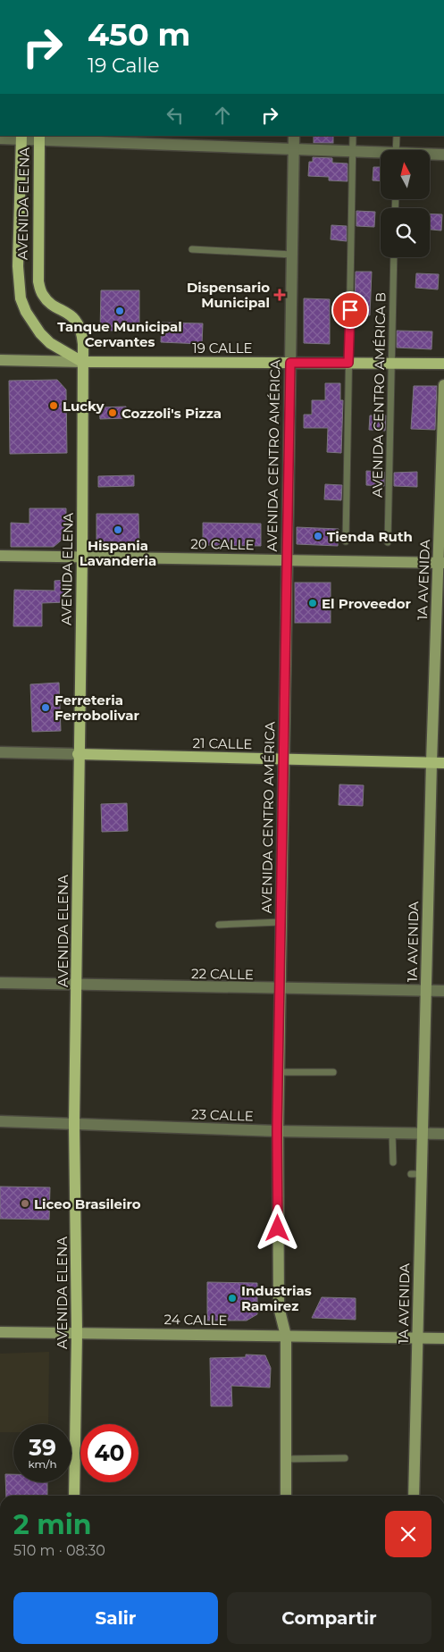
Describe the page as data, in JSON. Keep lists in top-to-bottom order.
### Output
{
  "streets": {
    "main road": ["AVENIDA ELENA", "19 CALLE", "21 CALLE"],
    "street": [
      "AVENIDA CENTRO AMÉRICA",
      "20 CALLE",
      "1A AVENIDA",
      "22 CALLE",
      "23 CALLE",
      "24 CALLE"
    ],
    "lane": ["AVENIDA CENTRO AMÉRICA B"]
  },
  "crossings": [
    ["AVENIDA ELENA", "19 CALLE"],
    ["AVENIDA ELENA", "20 CALLE"],
    ["AVENIDA ELENA", "21 CALLE"],
    ["AVENIDA ELENA", "22 CALLE"],
    ["AVENIDA ELENA", "23 CALLE"],
    ["AVENIDA ELENA", "24 CALLE"],
    ["19 CALLE", "AVENIDA CENTRO AMÉRICA B"],
    ["19 CALLE", "AVENIDA CENTRO AMÉRICA"],
    ["AVENIDA CENTRO AMÉRICA", "20 CALLE"],
    ["AVENIDA CENTRO AMÉRICA", "21 CALLE"],
    ["AVENIDA CENTRO AMÉRICA", "22 CALLE"],
    ["AVENIDA CENTRO AMÉRICA", "23 CALLE"],
    ["AVENIDA CENTRO AMÉRICA", "24 CALLE"],
    ["20 CALLE", "1A AVENIDA"],
    ["1A AVENIDA", "21 CALLE"],
    ["1A AVENIDA", "22 CALLE"],
    ["1A AVENIDA", "23 CALLE"],
    ["1A AVENIDA", "24 CALLE"]
  ],
  "places": {
    "health": ["Dispensario Municipal"],
    "other": [
      "Tanque Municipal Cervantes",
      "Lucky",
      "Cozzoli's Pizza",
      "Hispania Lavanderia",
      "Tienda Ruth",
      "El Proveedor",
      "Ferreteria Ferrobolivar",
      "Liceo Brasileiro",
      "Industrias Ramirez"
    ]
  },
  "north": "top",
  "page": {
    "turn": ["450 m", "19 Calle"],
    "speed": "39 km/h",
    "limit": "40",
    "heading": ["2 min", "510 m · 08:30"],
    "buttons": ["Salir", "Compartir"]
  }
}
